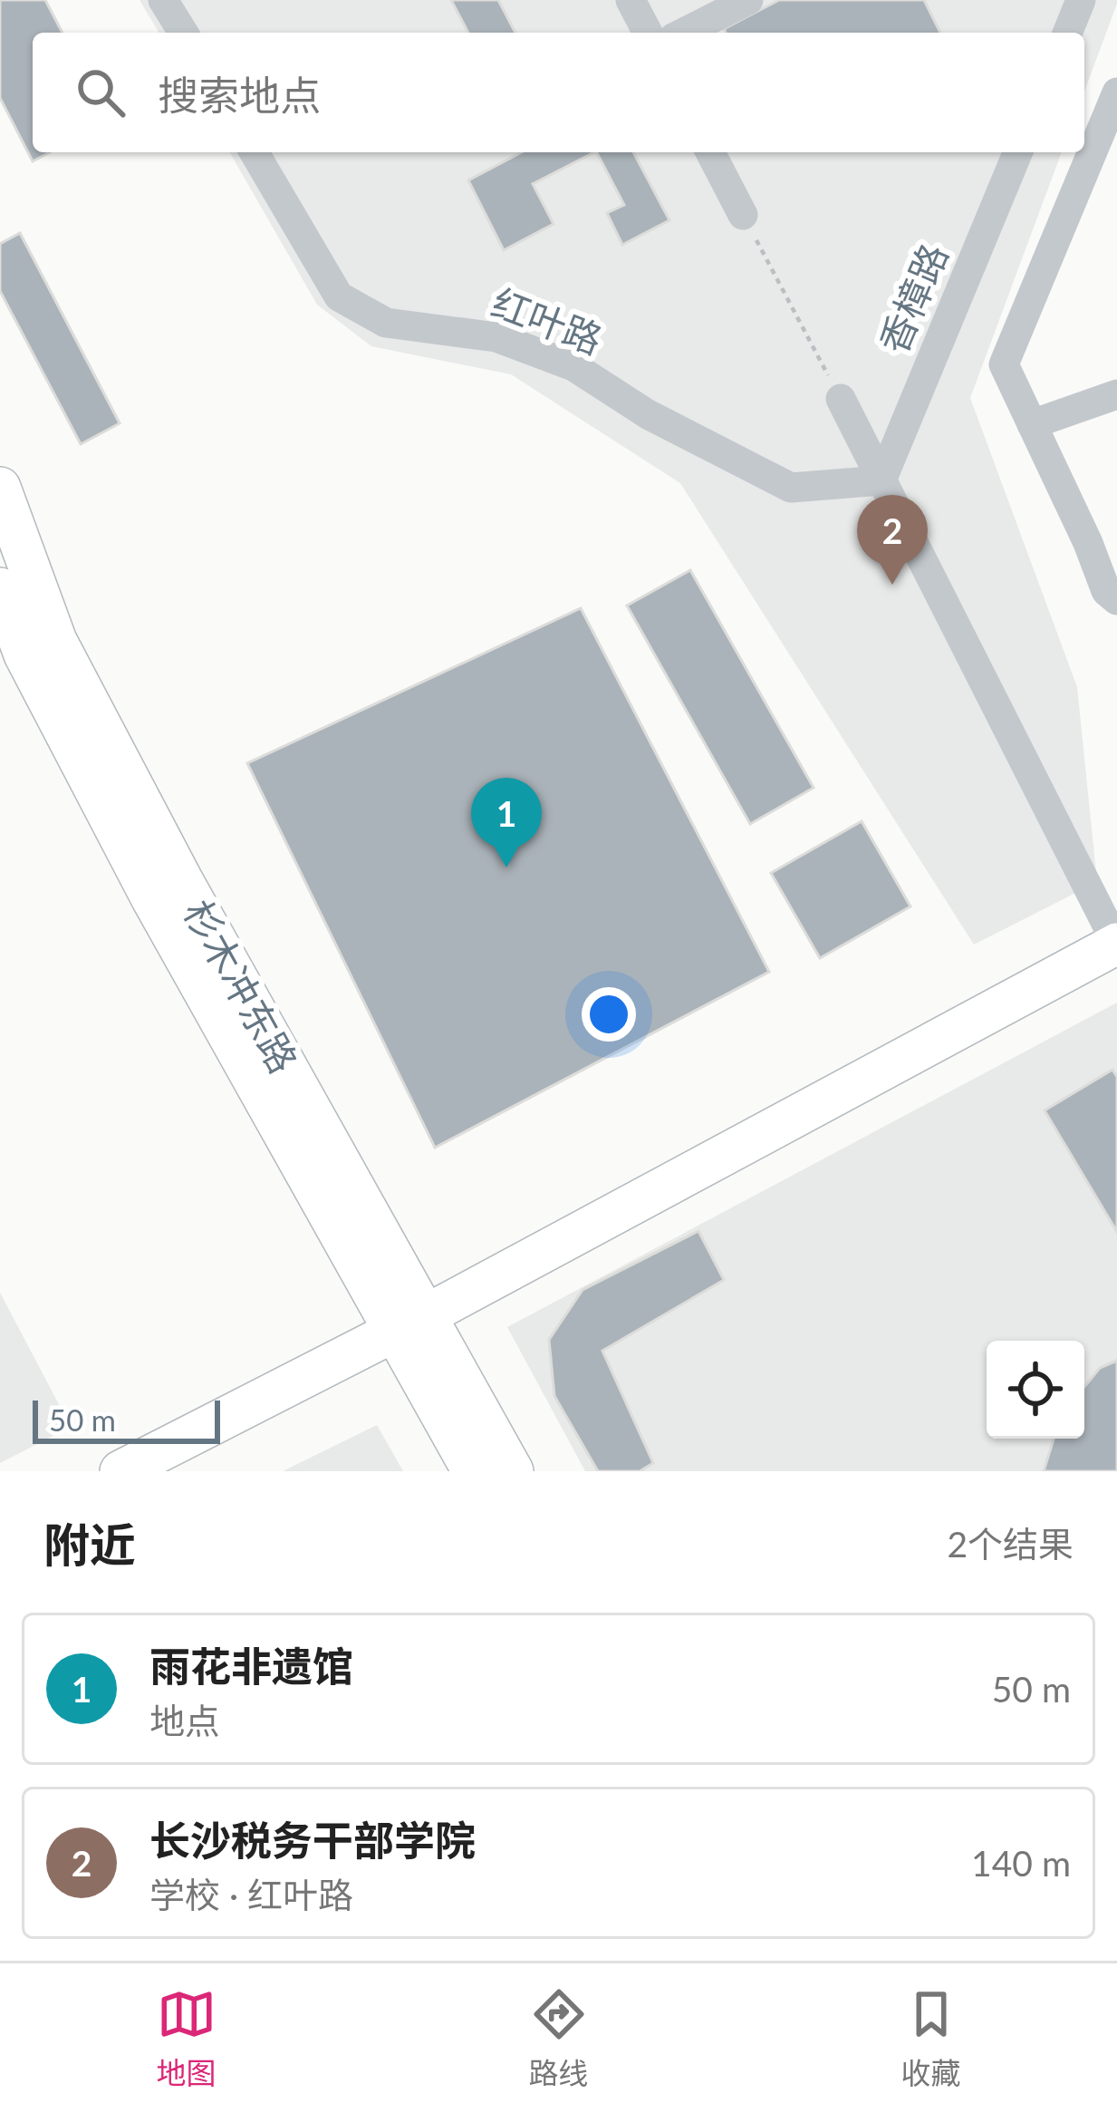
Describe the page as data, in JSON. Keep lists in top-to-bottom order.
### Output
{
  "streets": {
    "main road": ["杉木冲东路"],
    "street": ["香樟路", "红叶路"]
  },
  "crossings": [
    ["香樟路", "红叶路"]
  ],
  "scale_bar": "50 m",
  "page": {
    "search": "搜索地点",
    "pins": ["2", "1"],
    "scale": "50 m",
    "heading": ["附近", "2个结果"],
    "list": [
      {
        "mark": "1",
        "name": "雨花非遗馆",
        "note": "地点",
        "value": "50 m"
      },
      {
        "mark": "2",
        "name": "长沙税务干部学院",
        "note": "学校 · 红叶路",
        "value": "140 m"
      }
    ],
    "nav": ["地图", "路线", "收藏"]
  }
}
